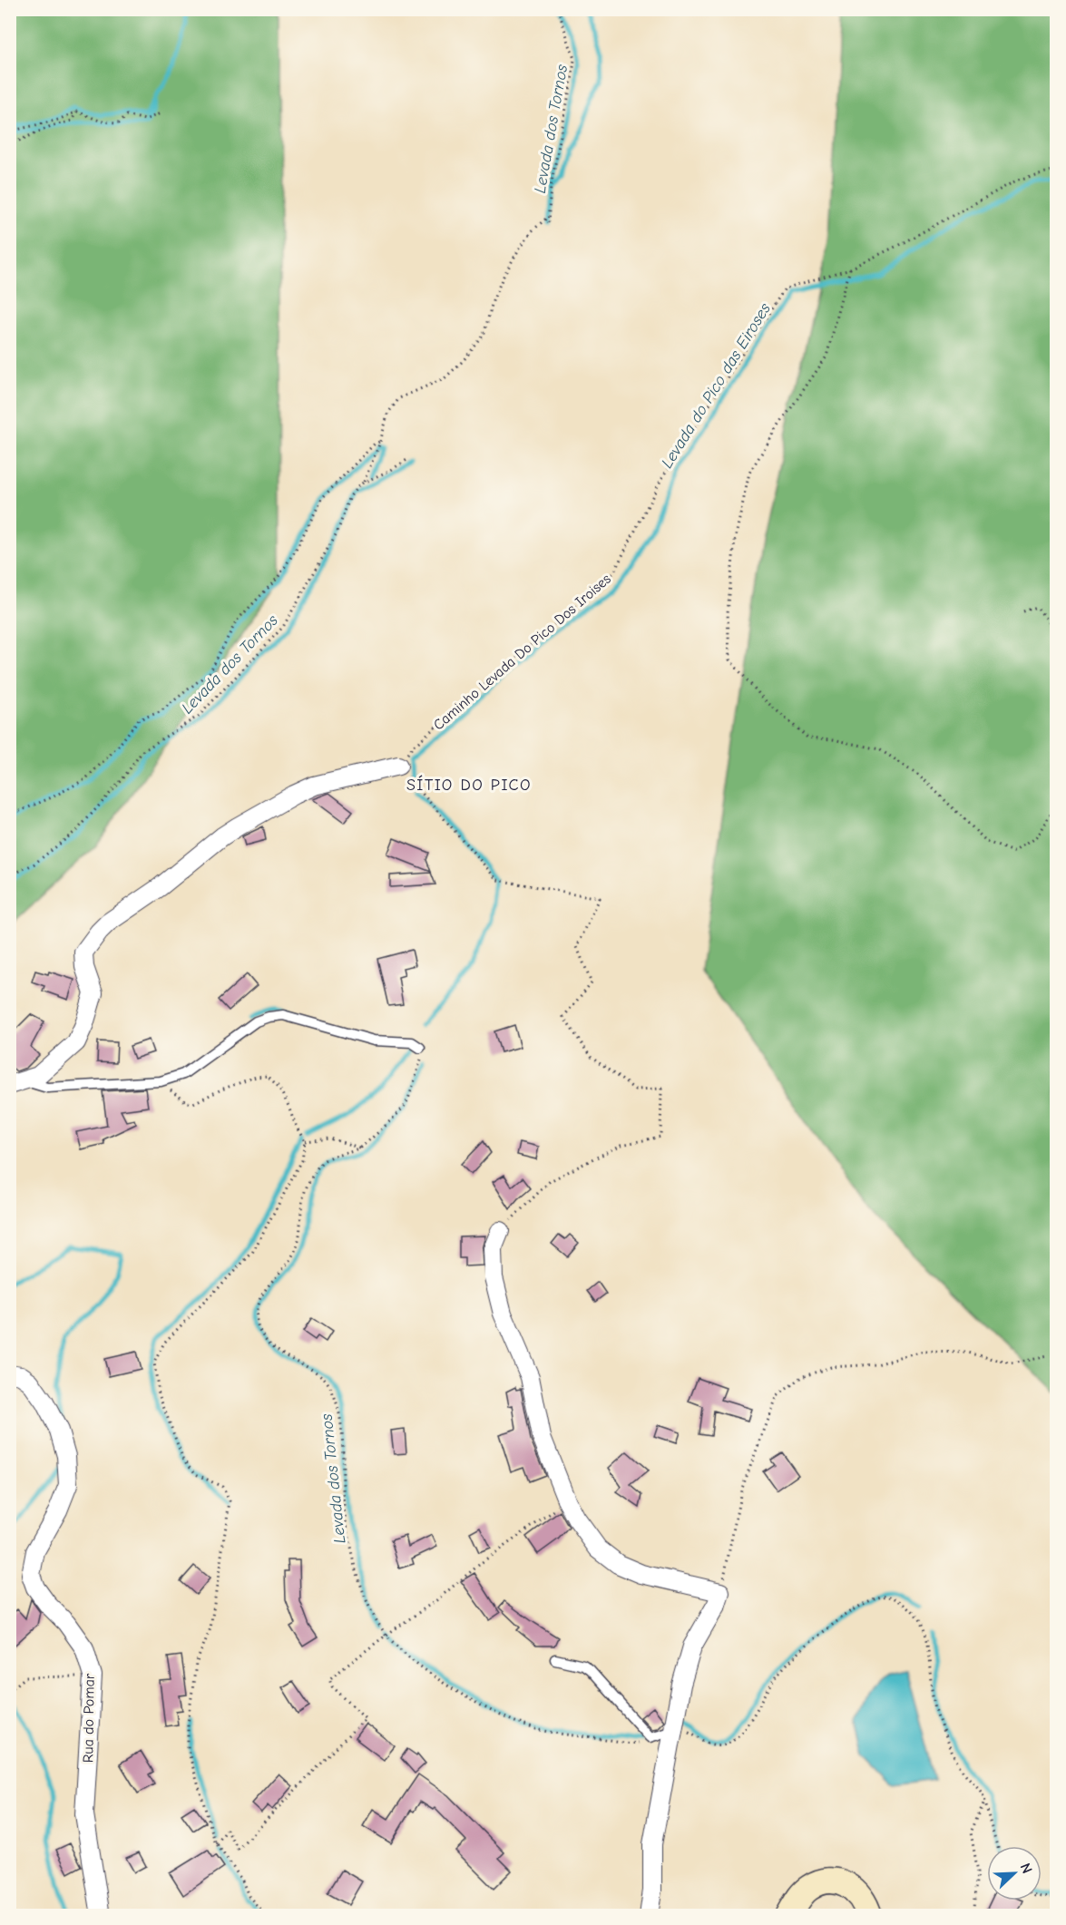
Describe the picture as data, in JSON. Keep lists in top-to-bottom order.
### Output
{
  "streets": {
    "street": ["Rua do Pomar"],
    "path": ["Caminho Levada Do Pico Dos Iroises"]
  },
  "districts": ["SÍTIO DO PICO"],
  "water": ["Levada dos Tornos", "Levada do Pico das Eiroses"],
  "north": "top right"
}
